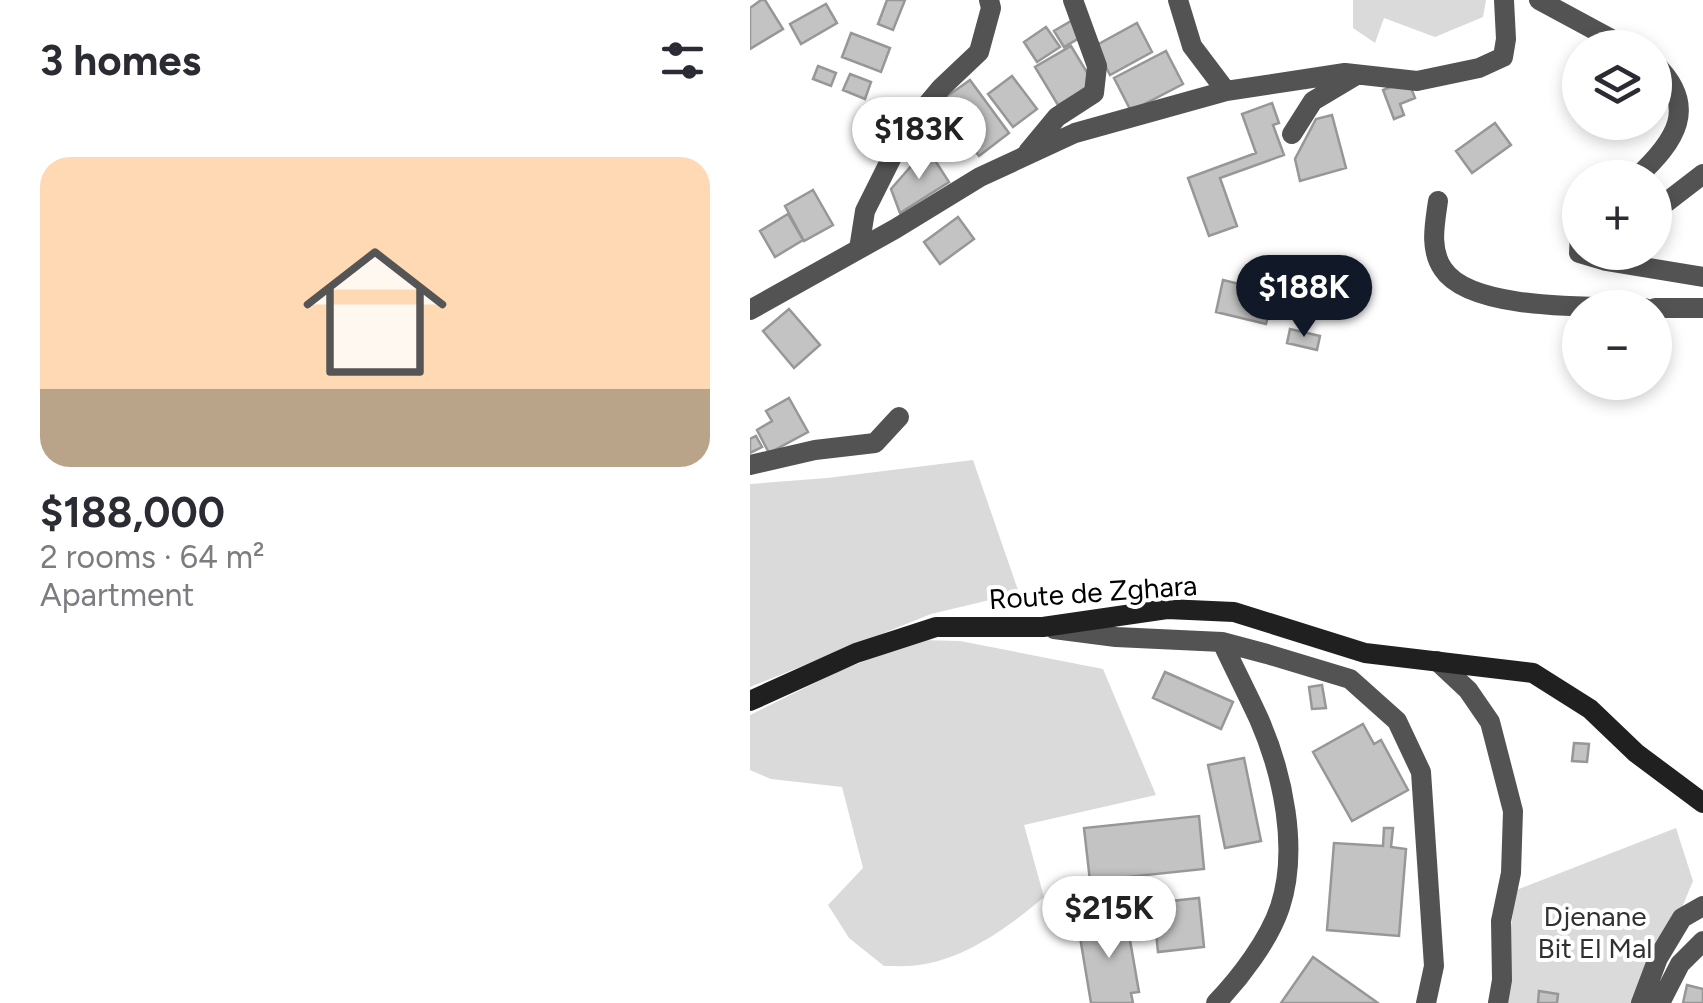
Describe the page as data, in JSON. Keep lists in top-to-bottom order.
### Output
{
  "streets": {
    "street": ["Route de Zghara"]
  },
  "parks": ["Djenane Bit El Mal"],
  "page": {
    "heading": "3 homes",
    "map_buttons": ["+", "−"],
    "price": ["$183K", "$188K", "$215K"],
    "list": [
      {
        "name": "$188,000",
        "note": "2 rooms · 64 m² · Apartment"
      }
    ]
  }
}
